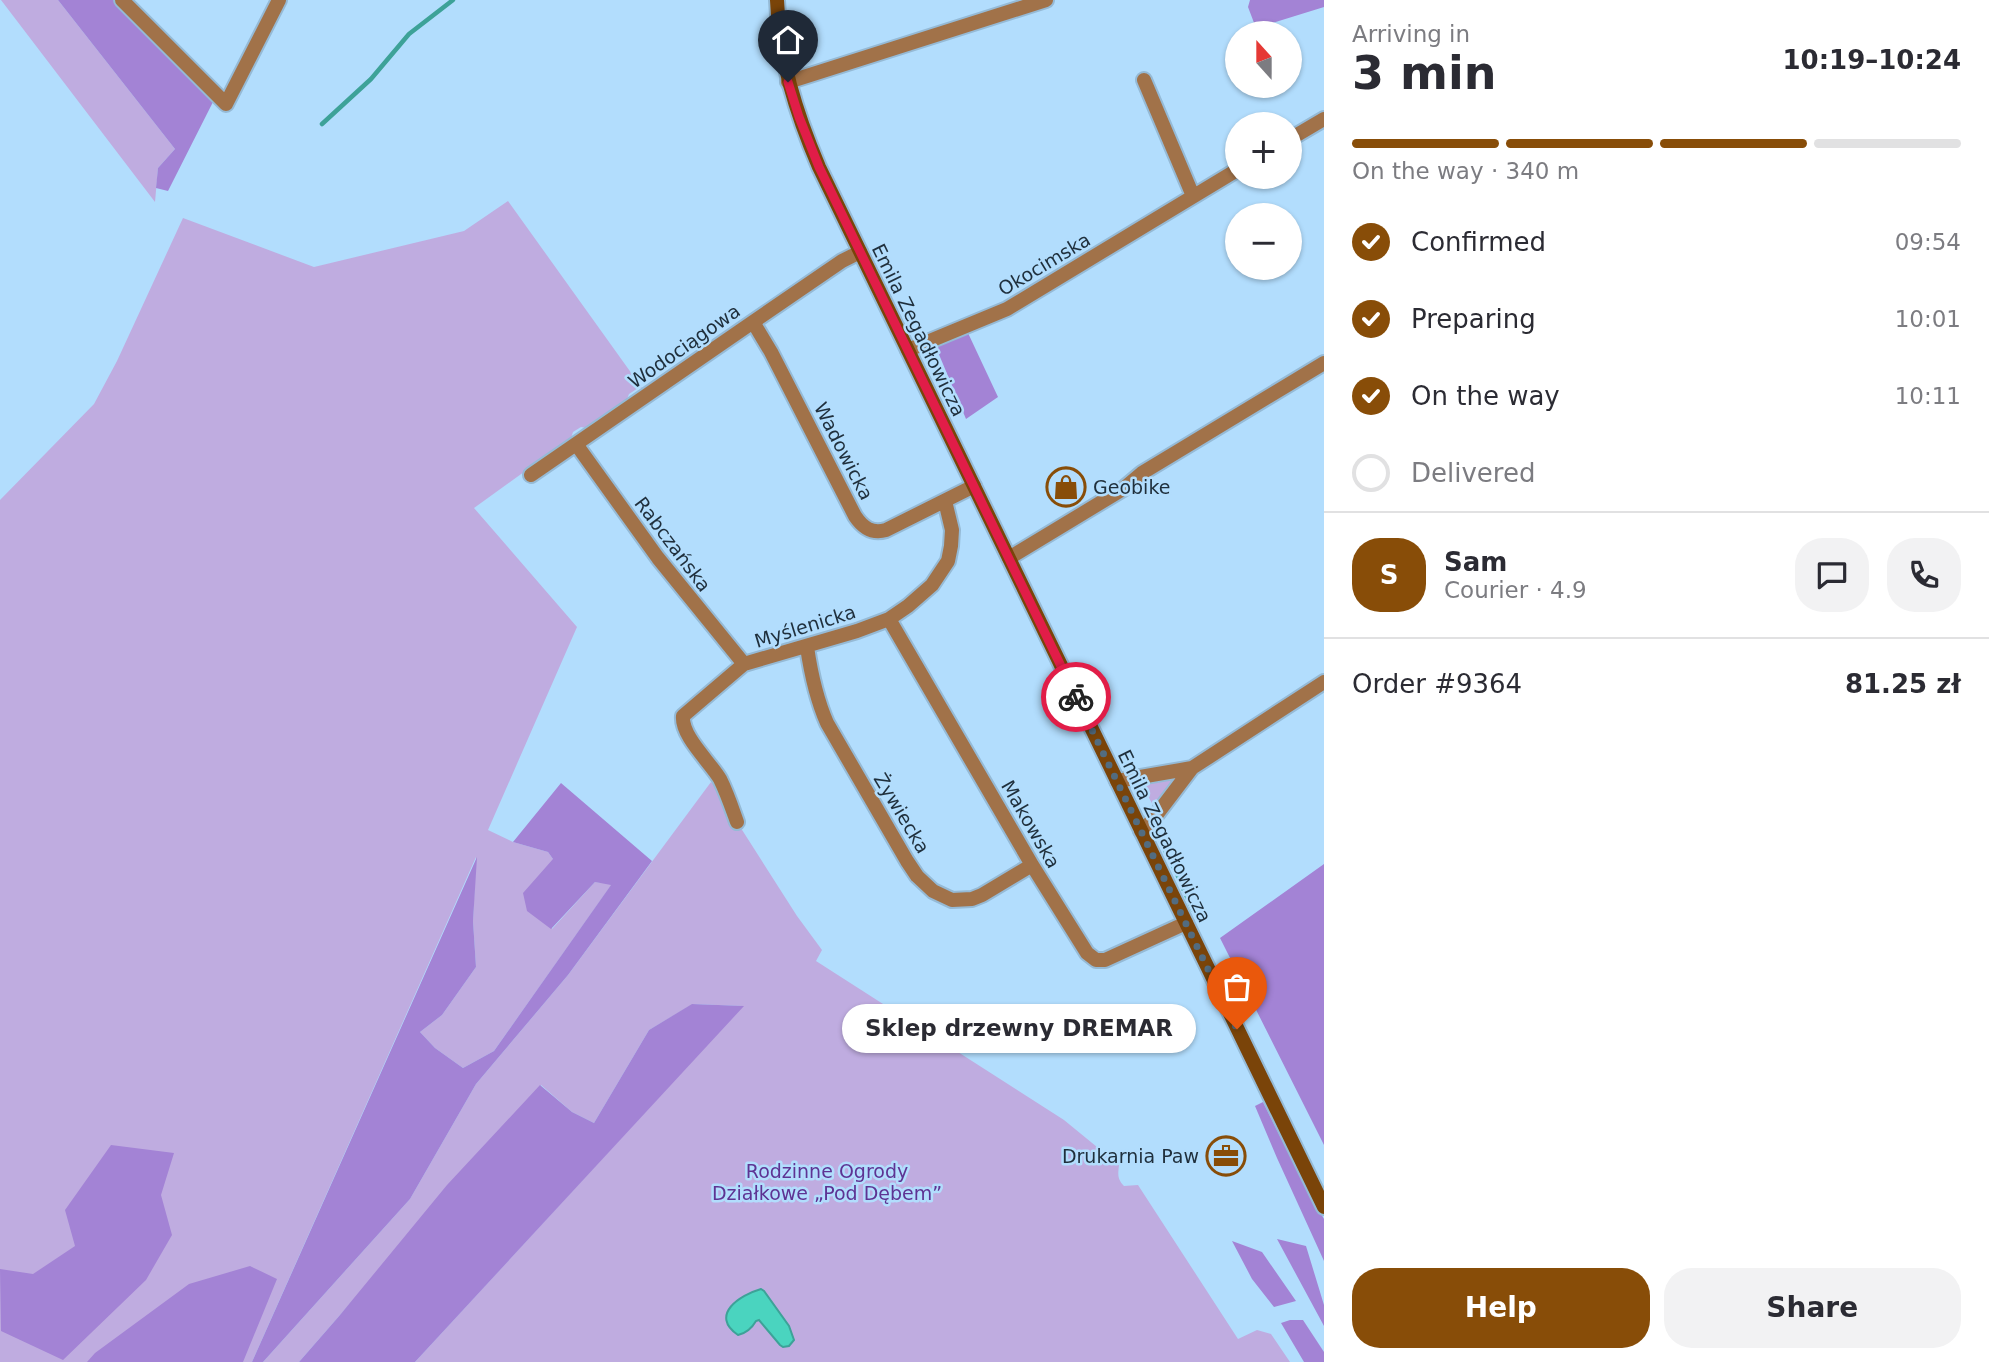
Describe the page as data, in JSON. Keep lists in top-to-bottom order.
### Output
{
  "streets": {
    "main road": ["Emila Zegadłowicza"],
    "street": [
      "Okocimska",
      "Wodociągowa",
      "Wadowicka",
      "Rabczańska",
      "Myślenicka",
      "Żywiecka",
      "Makowska"
    ]
  },
  "crossings": [
    ["Okocimska", "Emila Zegadłowicza"],
    ["Emila Zegadłowicza", "Wodociągowa"],
    ["Emila Zegadłowicza", "Wadowicka"],
    ["Emila Zegadłowicza", "Makowska"],
    ["Wodociągowa", "Wadowicka"],
    ["Wodociągowa", "Rabczańska"],
    ["Wadowicka", "Myślenicka"],
    ["Rabczańska", "Myślenicka"],
    ["Myślenicka", "Żywiecka"],
    ["Myślenicka", "Makowska"],
    ["Żywiecka", "Makowska"]
  ],
  "parks": ["Rodzinne Ogrody Działkowe „Pod Dębem”"],
  "places": {
    "shop": ["Geobike"],
    "other": ["Sklep drzewny DREMAR"],
    "office": ["Drukarnia Paw"]
  },
  "north": "top",
  "page": {
    "heading": ["3 min", "Arriving in", "10:19–10:24"],
    "panel": [
      "Sam",
      "Courier · 4.9",
      "Order #9364",
      "81.25 zł"
    ],
    "map_buttons": ["+", "−"],
    "bar": "On the way · 340 m",
    "list": [
      ["Confirmed", "09:54"],
      ["Preparing", "10:01"],
      ["On the way", "10:11"],
      "Delivered"
    ],
    "round": "S",
    "bubble": "Sklep drzewny DREMAR",
    "buttons": ["Help", "Share"]
  }
}
